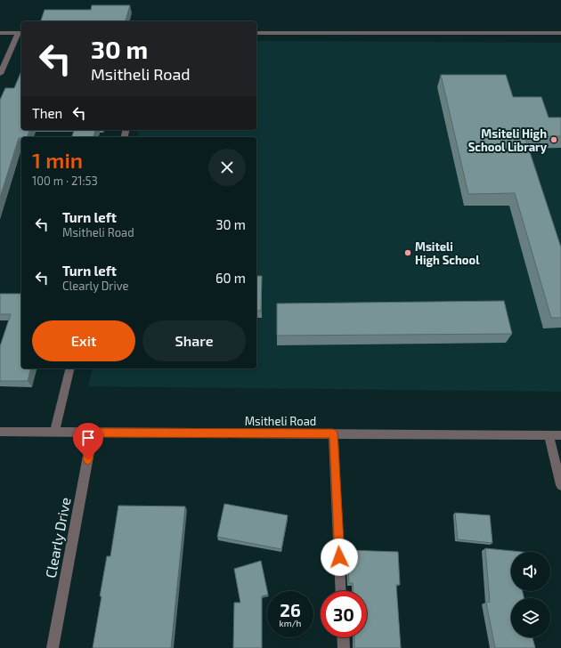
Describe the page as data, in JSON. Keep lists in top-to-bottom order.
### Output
{
  "streets": {
    "street": ["Msitheli Road", "Clearly Drive"]
  },
  "crossings": [
    ["Msitheli Road", "Clearly Drive"]
  ],
  "places": ["Msiteli High School Library", "Msiteli High School"],
  "page": {
    "turn": ["30 m", "Msitheli Road"],
    "then": "Then",
    "heading": ["1 min", "100 m · 21:53"],
    "list": [
      {
        "name": "Turn left",
        "note": "Msitheli Road",
        "value": "30 m"
      },
      {
        "name": "Turn left",
        "note": "Clearly Drive",
        "value": "60 m"
      }
    ],
    "buttons": ["Exit", "Share"],
    "speed": "26 km/h",
    "limit": "30"
  }
}
